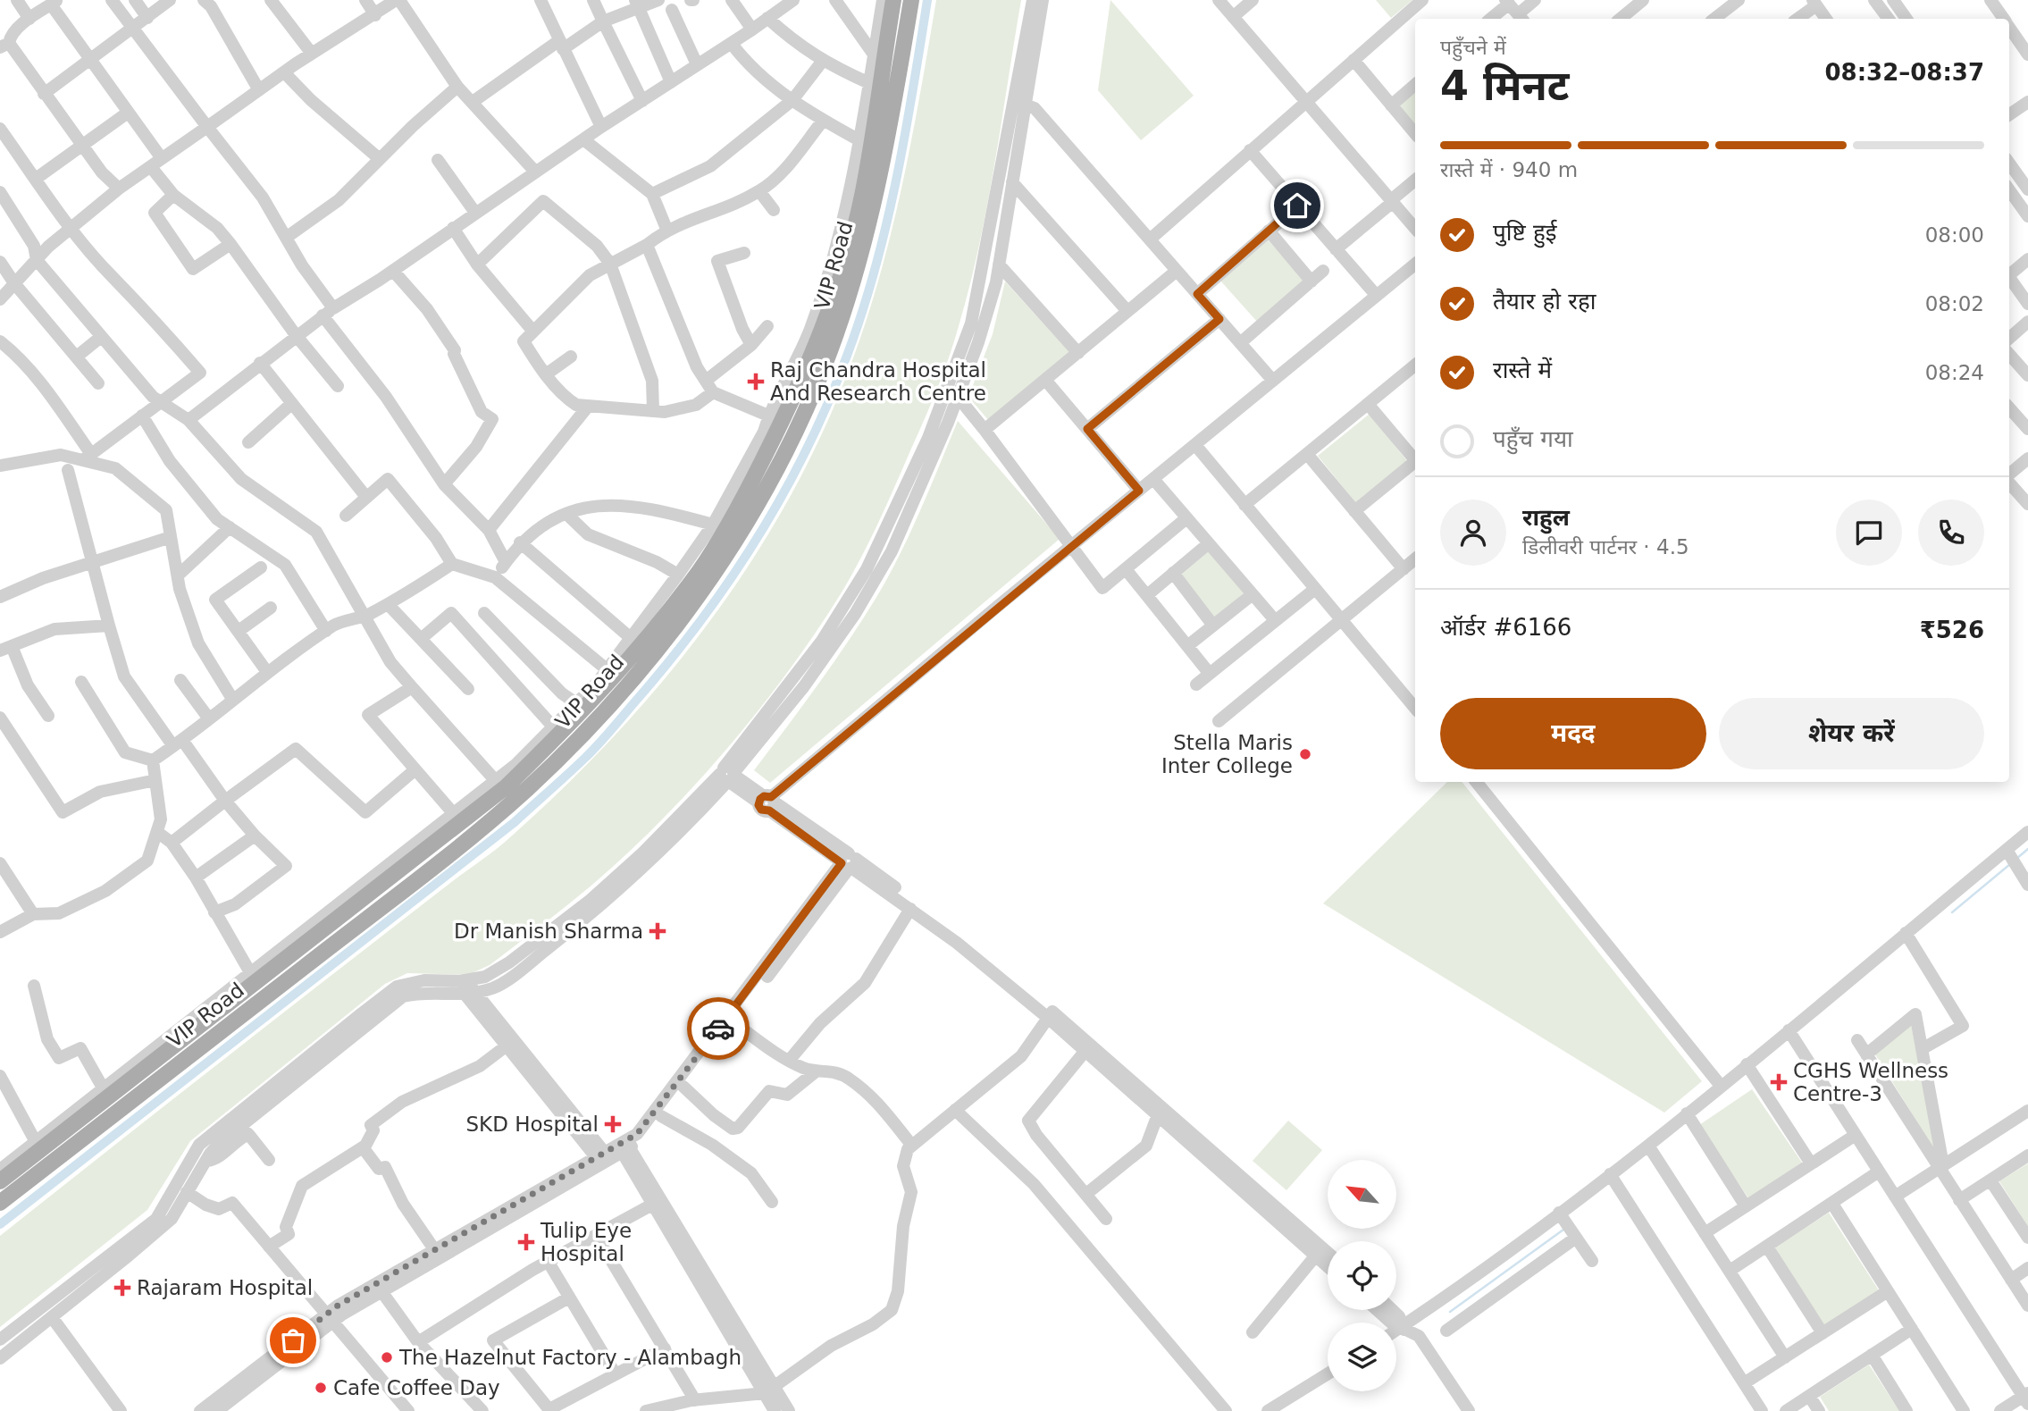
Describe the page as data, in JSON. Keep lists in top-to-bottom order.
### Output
{
  "streets": {
    "main road": ["VIP Road"]
  },
  "places": {
    "health": [
      "Raj Chandra Hospital And Research Centre",
      "Dr Manish Sharma",
      "CGHS Wellness Centre-3",
      "SKD Hospital",
      "Tulip Eye Hospital",
      "Rajaram Hospital"
    ],
    "other": ["Stella Maris Inter College", "The Hazelnut Factory - Alambagh", "Cafe Coffee Day"]
  },
  "north": "top left",
  "page": {
    "heading": ["4 मिनट", "पहुँचने में", "08:32–08:37"],
    "panel": [
      "राहुल",
      "डिलीवरी पार्टनर · 4.5",
      "ऑर्डर #6166",
      "₹526"
    ],
    "bar": "रास्ते में · 940 m",
    "list": [
      ["पुष्टि हुई", "08:00"],
      ["तैयार हो रहा", "08:02"],
      ["रास्ते में", "08:24"],
      "पहुँच गया"
    ],
    "buttons": ["मदद", "शेयर करें"]
  }
}
